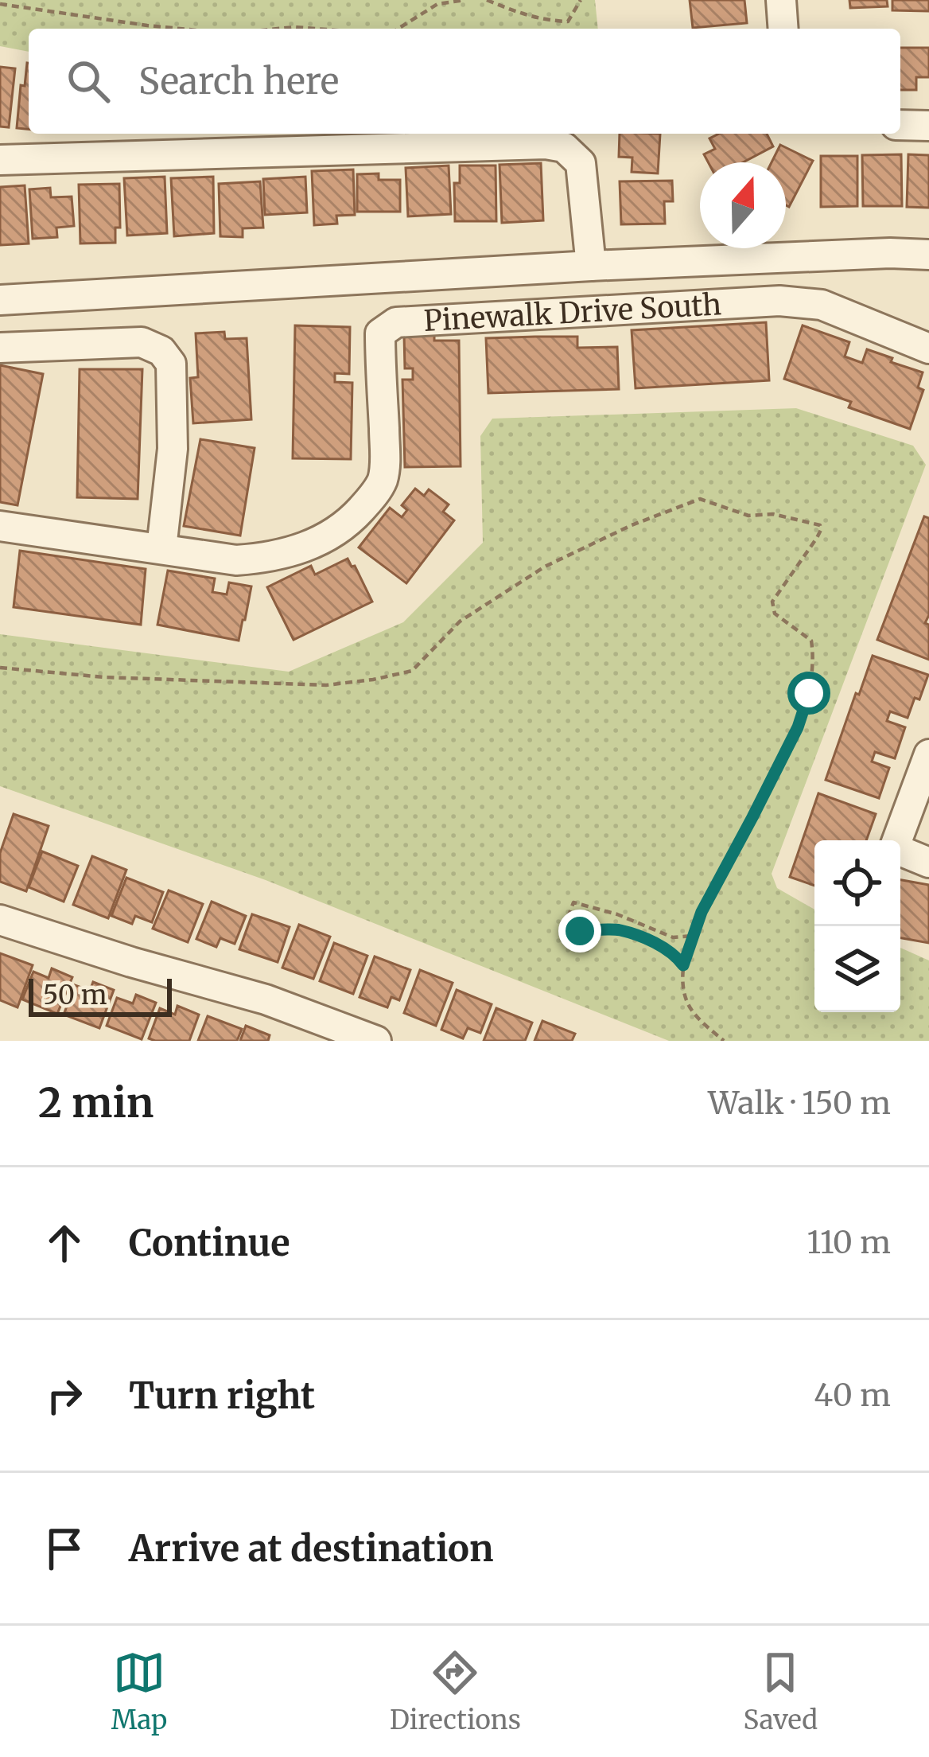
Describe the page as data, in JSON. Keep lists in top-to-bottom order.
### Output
{
  "streets": {
    "street": ["Pinewalk Drive South"]
  },
  "scale_bar": "50 m",
  "north": "top",
  "page": {
    "search": "Search here",
    "scale": "50 m",
    "heading": ["2 min", "Walk · 150 m"],
    "list": [
      ["Continue", "110 m"],
      ["Turn right", "40 m"],
      "Arrive at destination"
    ],
    "nav": ["Map", "Directions", "Saved"]
  }
}
